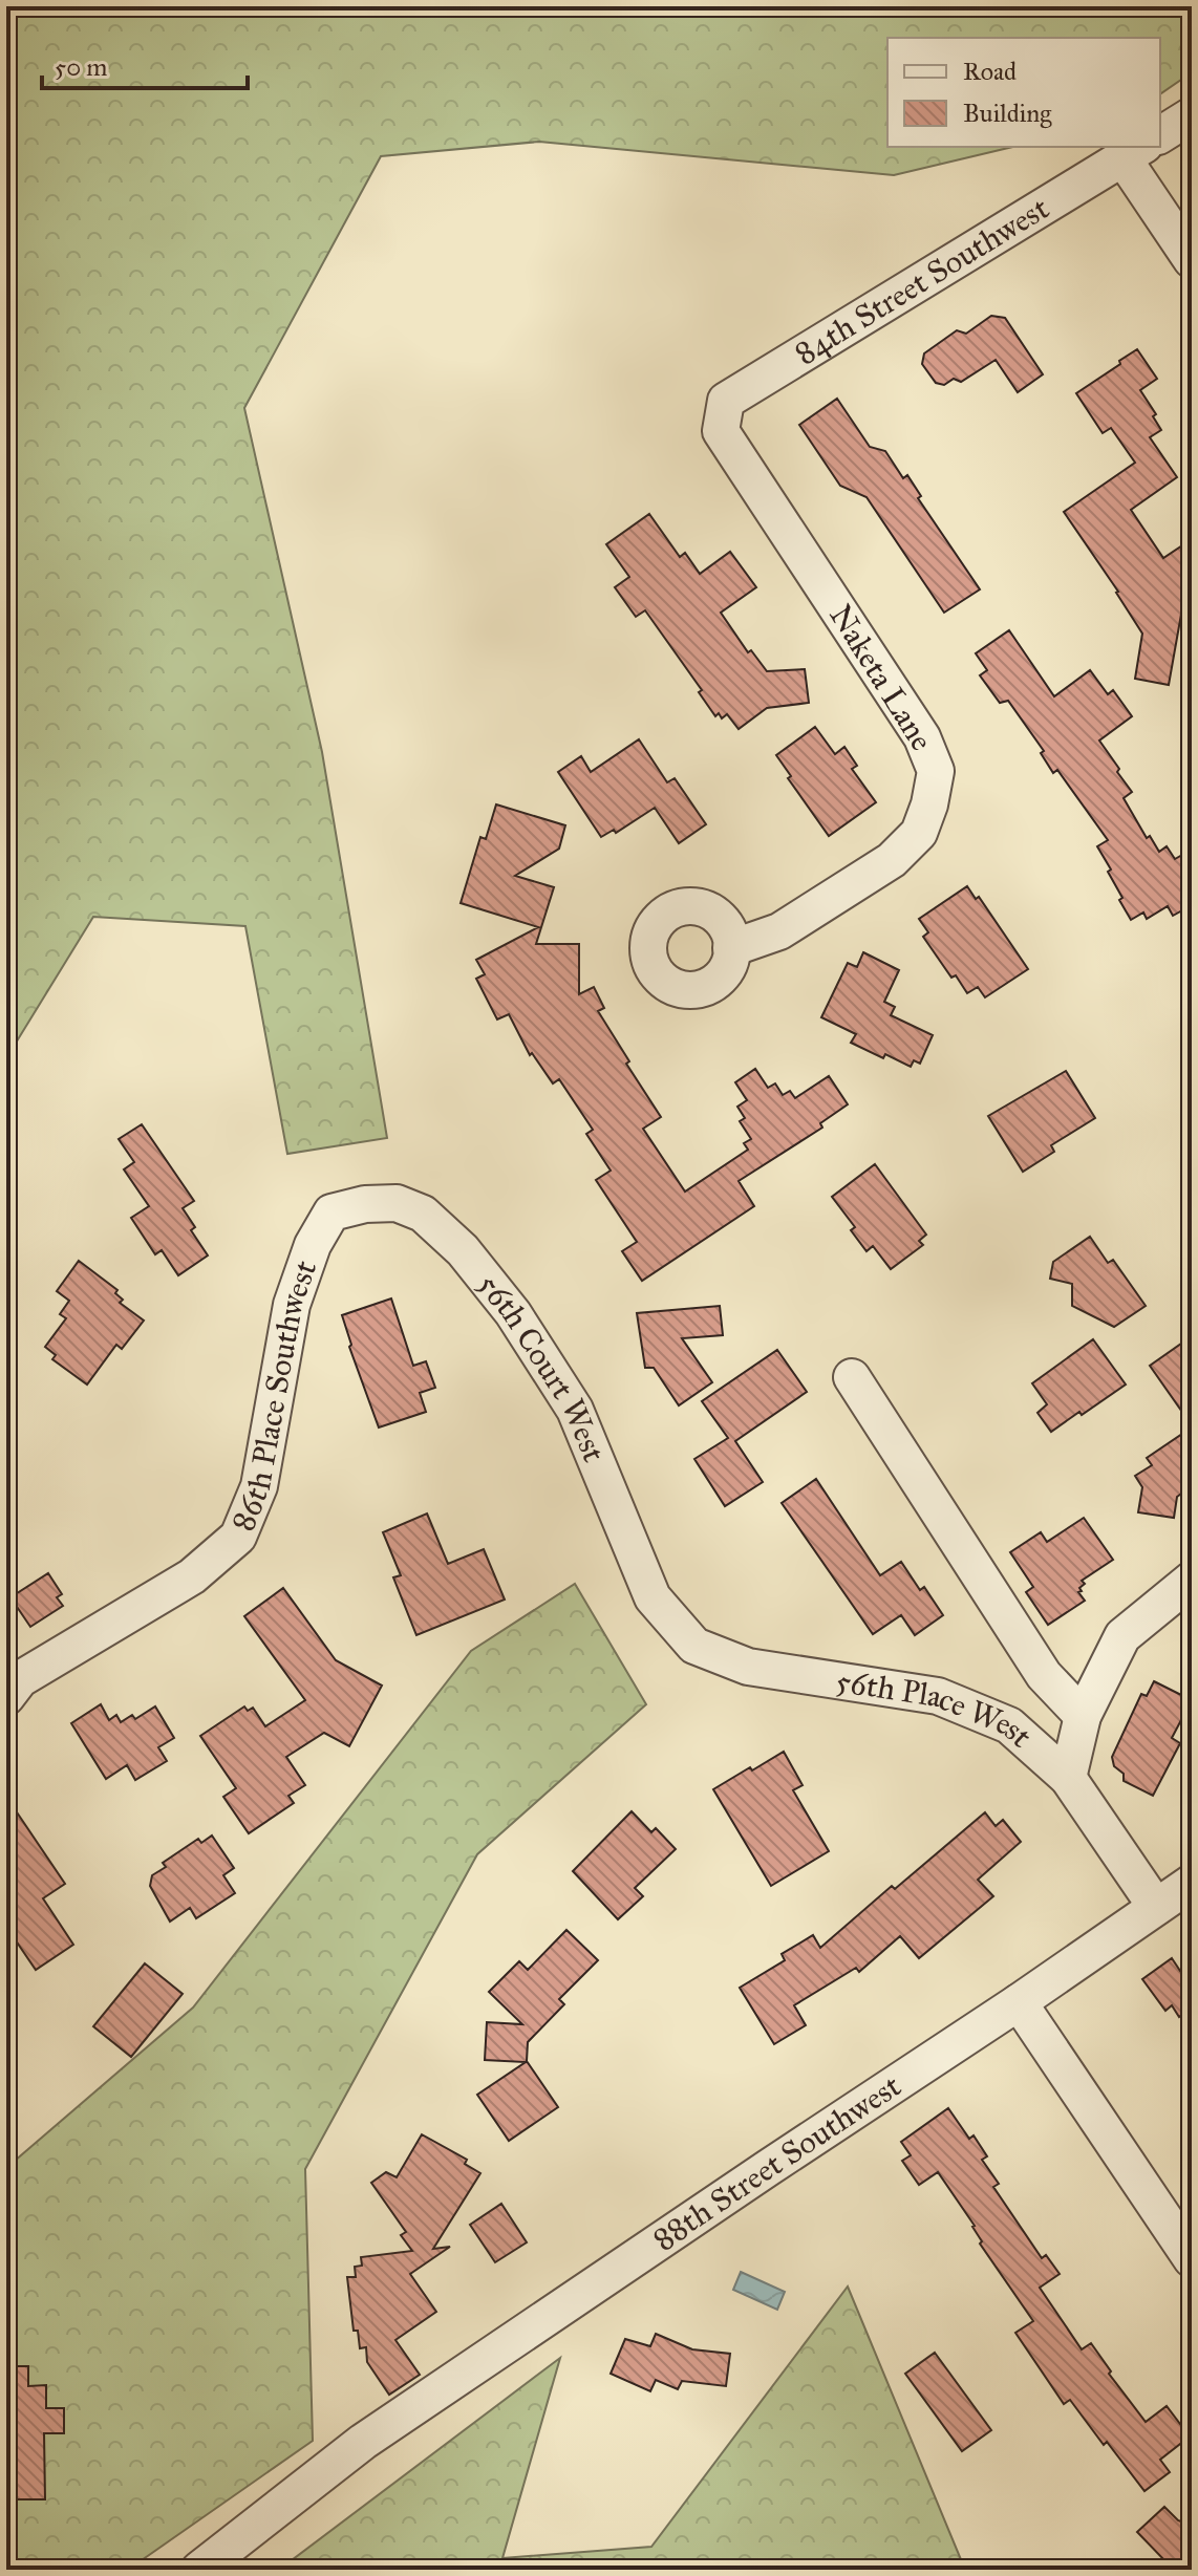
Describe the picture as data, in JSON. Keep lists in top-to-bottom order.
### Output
{
  "streets": {
    "street": [
      "84th Street Southwest",
      "Naketa Lane",
      "56th Court West",
      "86th Place Southwest",
      "56th Place West",
      "88th Street Southwest"
    ]
  },
  "crossings": [
    ["84th Street Southwest", "Naketa Lane"],
    ["56th Court West", "86th Place Southwest"],
    ["56th Court West", "56th Place West"],
    ["56th Place West", "88th Street Southwest"]
  ],
  "legend": ["Road", "Building"],
  "scale_bar": "50 m"
}
